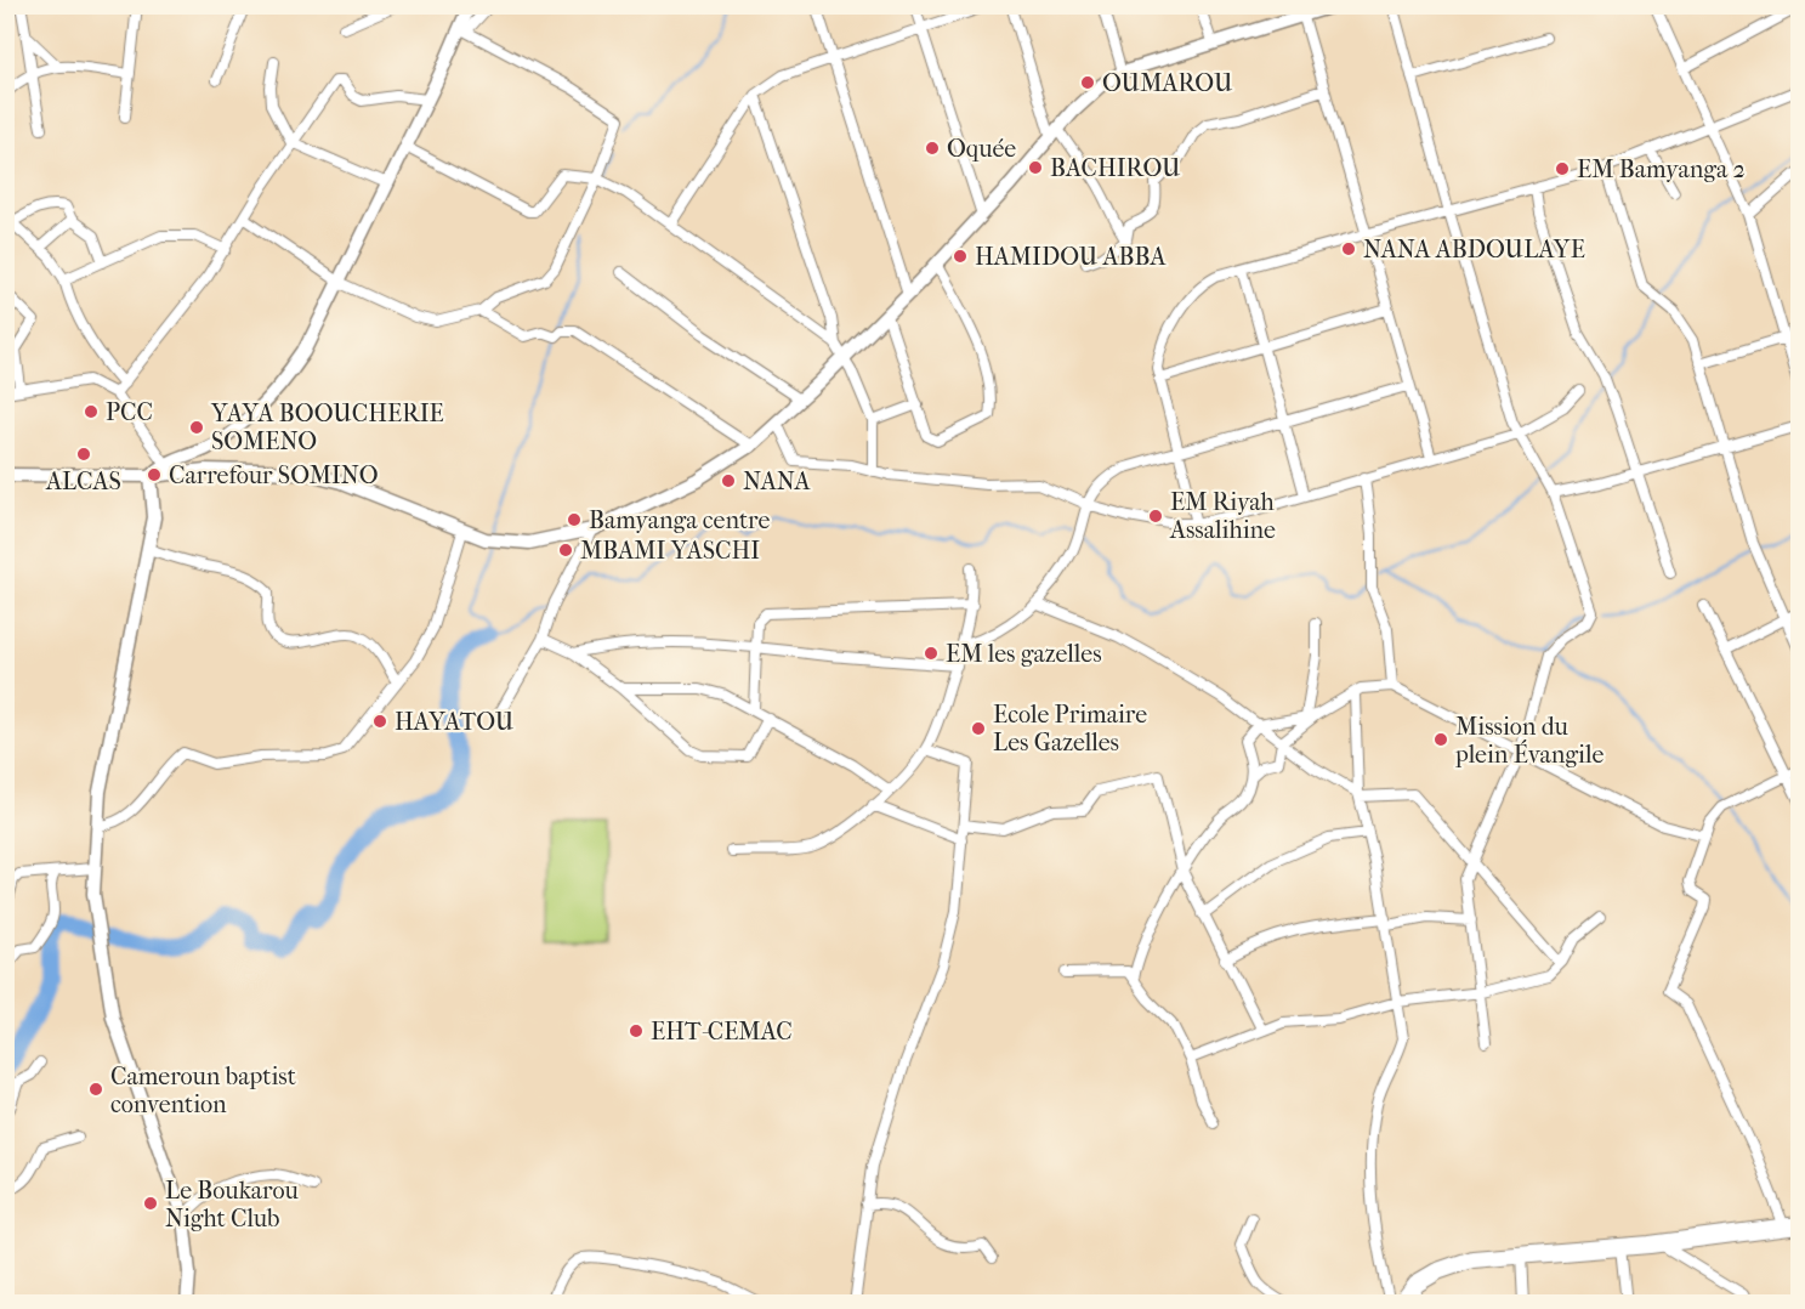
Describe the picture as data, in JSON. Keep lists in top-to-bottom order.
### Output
{
  "places": [
    "OUMAROU",
    "Oquée",
    "BACHIROU",
    "EM Bamyanga 2",
    "NANA ABDOULAYE",
    "HAMIDOU ABBA",
    "PCC",
    "YAYA BOOUCHERIE SOMENO",
    "ALCAS",
    "Carrefour SOMINO",
    "NANA",
    "EM Riyah Assalihine",
    "Bamyanga centre",
    "MBAMI YASCHI",
    "EM les gazelles",
    "HAYATOU",
    "Ecole Primaire Les Gazelles",
    "Mission du plein Évangile",
    "EHT-CEMAC",
    "Cameroun baptist convention",
    "Le Boukarou Night Club"
  ]
}
